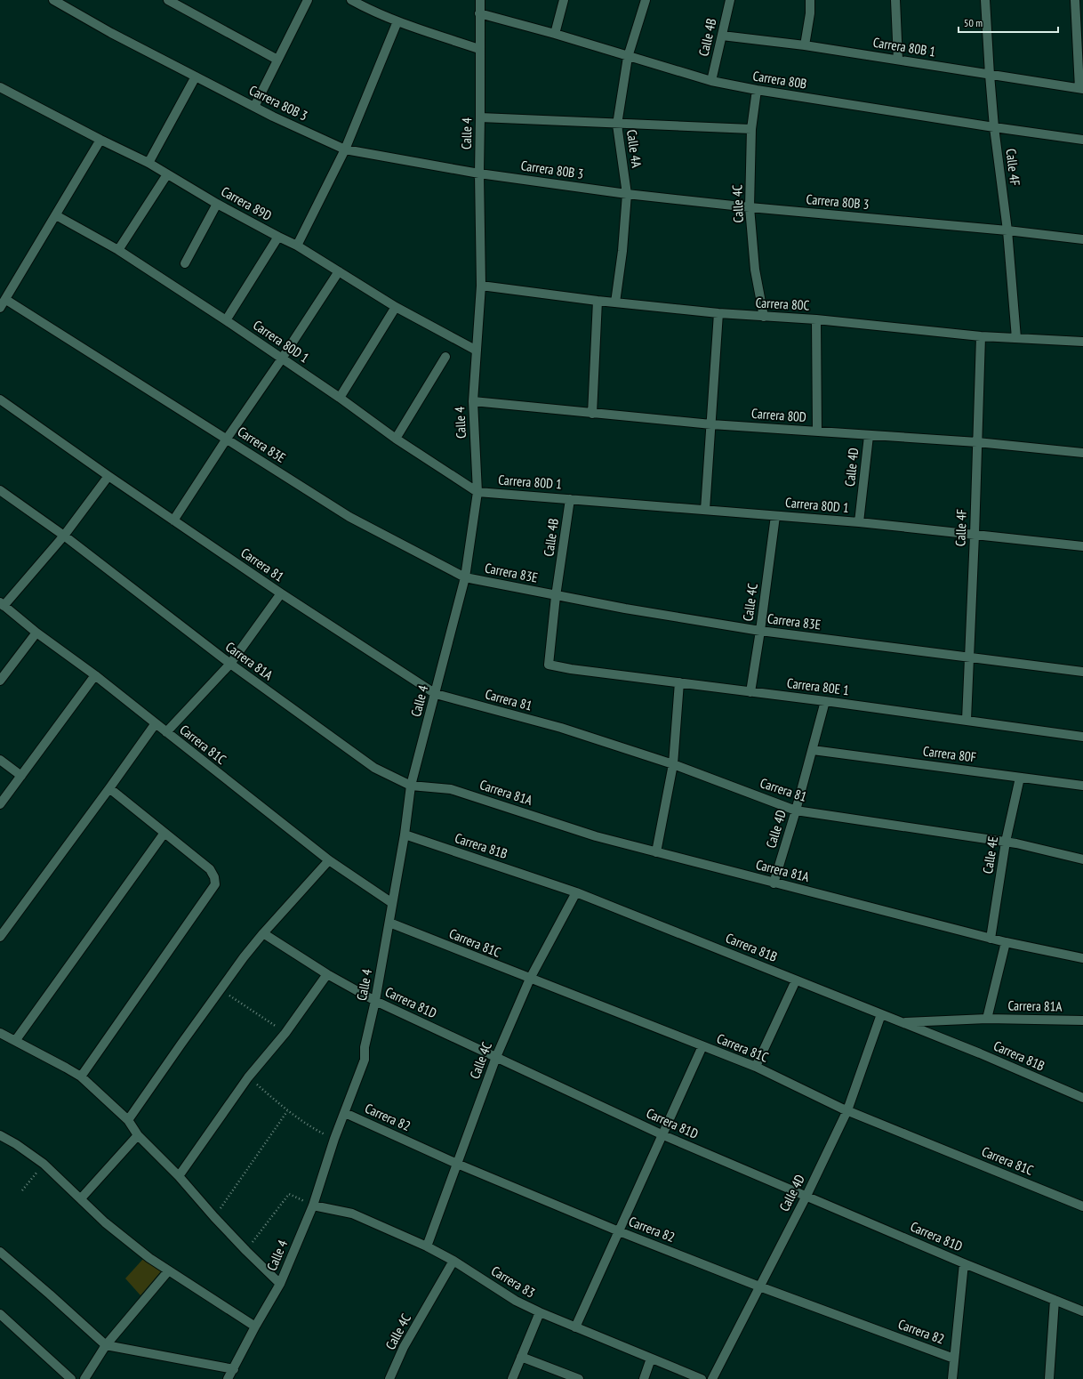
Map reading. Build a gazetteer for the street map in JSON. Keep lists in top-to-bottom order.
{
  "streets": {
    "street": [
      "Calle 4B",
      "Carrera 80B 1",
      "Carrera 80B",
      "Carrera 80B 3",
      "Calle 4",
      "Calle 4A",
      "Calle 4F",
      "Carrera 89D",
      "Calle 4C",
      "Carrera 80C",
      "Carrera 80D 1",
      "Carrera 80D",
      "Carrera 83E",
      "Calle 4D",
      "Carrera 81",
      "Carrera 81A",
      "Carrera 80E 1",
      "Carrera 81C",
      "Carrera 80F",
      "Carrera 81B",
      "Calle 4E",
      "Carrera 81D",
      "Carrera 82",
      "Carrera 83"
    ]
  },
  "crossings": [
    ["Calle 4B", "Carrera 80B 1"],
    ["Calle 4B", "Carrera 80B"],
    ["Calle 4B", "Carrera 80D 1"],
    ["Calle 4B", "Carrera 83E"],
    ["Calle 4B", "Carrera 80E 1"],
    ["Carrera 80B 1", "Calle 4F"],
    ["Carrera 80B", "Calle 4"],
    ["Carrera 80B", "Calle 4A"],
    ["Carrera 80B", "Calle 4F"],
    ["Carrera 80B", "Calle 4C"],
    ["Carrera 80B 3", "Calle 4"],
    ["Carrera 80B 3", "Calle 4A"],
    ["Carrera 80B 3", "Calle 4F"],
    ["Carrera 80B 3", "Calle 4C"],
    ["Calle 4", "Carrera 89D"],
    ["Calle 4", "Carrera 80C"],
    ["Calle 4", "Carrera 80D 1"],
    ["Calle 4", "Carrera 80D"],
    ["Calle 4", "Carrera 83E"],
    ["Calle 4", "Carrera 81"],
    ["Calle 4", "Carrera 81A"],
    ["Calle 4", "Carrera 81C"],
    ["Calle 4", "Carrera 81B"],
    ["Calle 4", "Carrera 81D"],
    ["Calle 4", "Carrera 82"],
    ["Calle 4", "Carrera 83"],
    ["Calle 4A", "Carrera 80C"],
    ["Calle 4F", "Carrera 80C"],
    ["Calle 4F", "Carrera 80D 1"],
    ["Calle 4F", "Carrera 80D"],
    ["Calle 4F", "Carrera 83E"],
    ["Calle 4F", "Carrera 80E 1"],
    ["Calle 4C", "Carrera 80C"],
    ["Calle 4C", "Carrera 80D 1"],
    ["Calle 4C", "Carrera 83E"],
    ["Calle 4C", "Carrera 80E 1"],
    ["Calle 4C", "Carrera 81C"],
    ["Calle 4C", "Carrera 81B"],
    ["Calle 4C", "Carrera 81D"],
    ["Calle 4C", "Carrera 82"],
    ["Calle 4C", "Carrera 83"],
    ["Carrera 80D 1", "Calle 4D"],
    ["Carrera 80D", "Calle 4D"],
    ["Calle 4D", "Carrera 81"],
    ["Calle 4D", "Carrera 81A"],
    ["Calle 4D", "Carrera 80E 1"],
    ["Calle 4D", "Carrera 81C"],
    ["Calle 4D", "Carrera 80F"],
    ["Calle 4D", "Carrera 81B"],
    ["Calle 4D", "Carrera 81D"],
    ["Calle 4D", "Carrera 82"],
    ["Carrera 81", "Calle 4E"],
    ["Carrera 81A", "Carrera 81B"],
    ["Carrera 81A", "Calle 4E"],
    ["Carrera 80F", "Calle 4E"]
  ],
  "scale_bar": "50 m"
}
